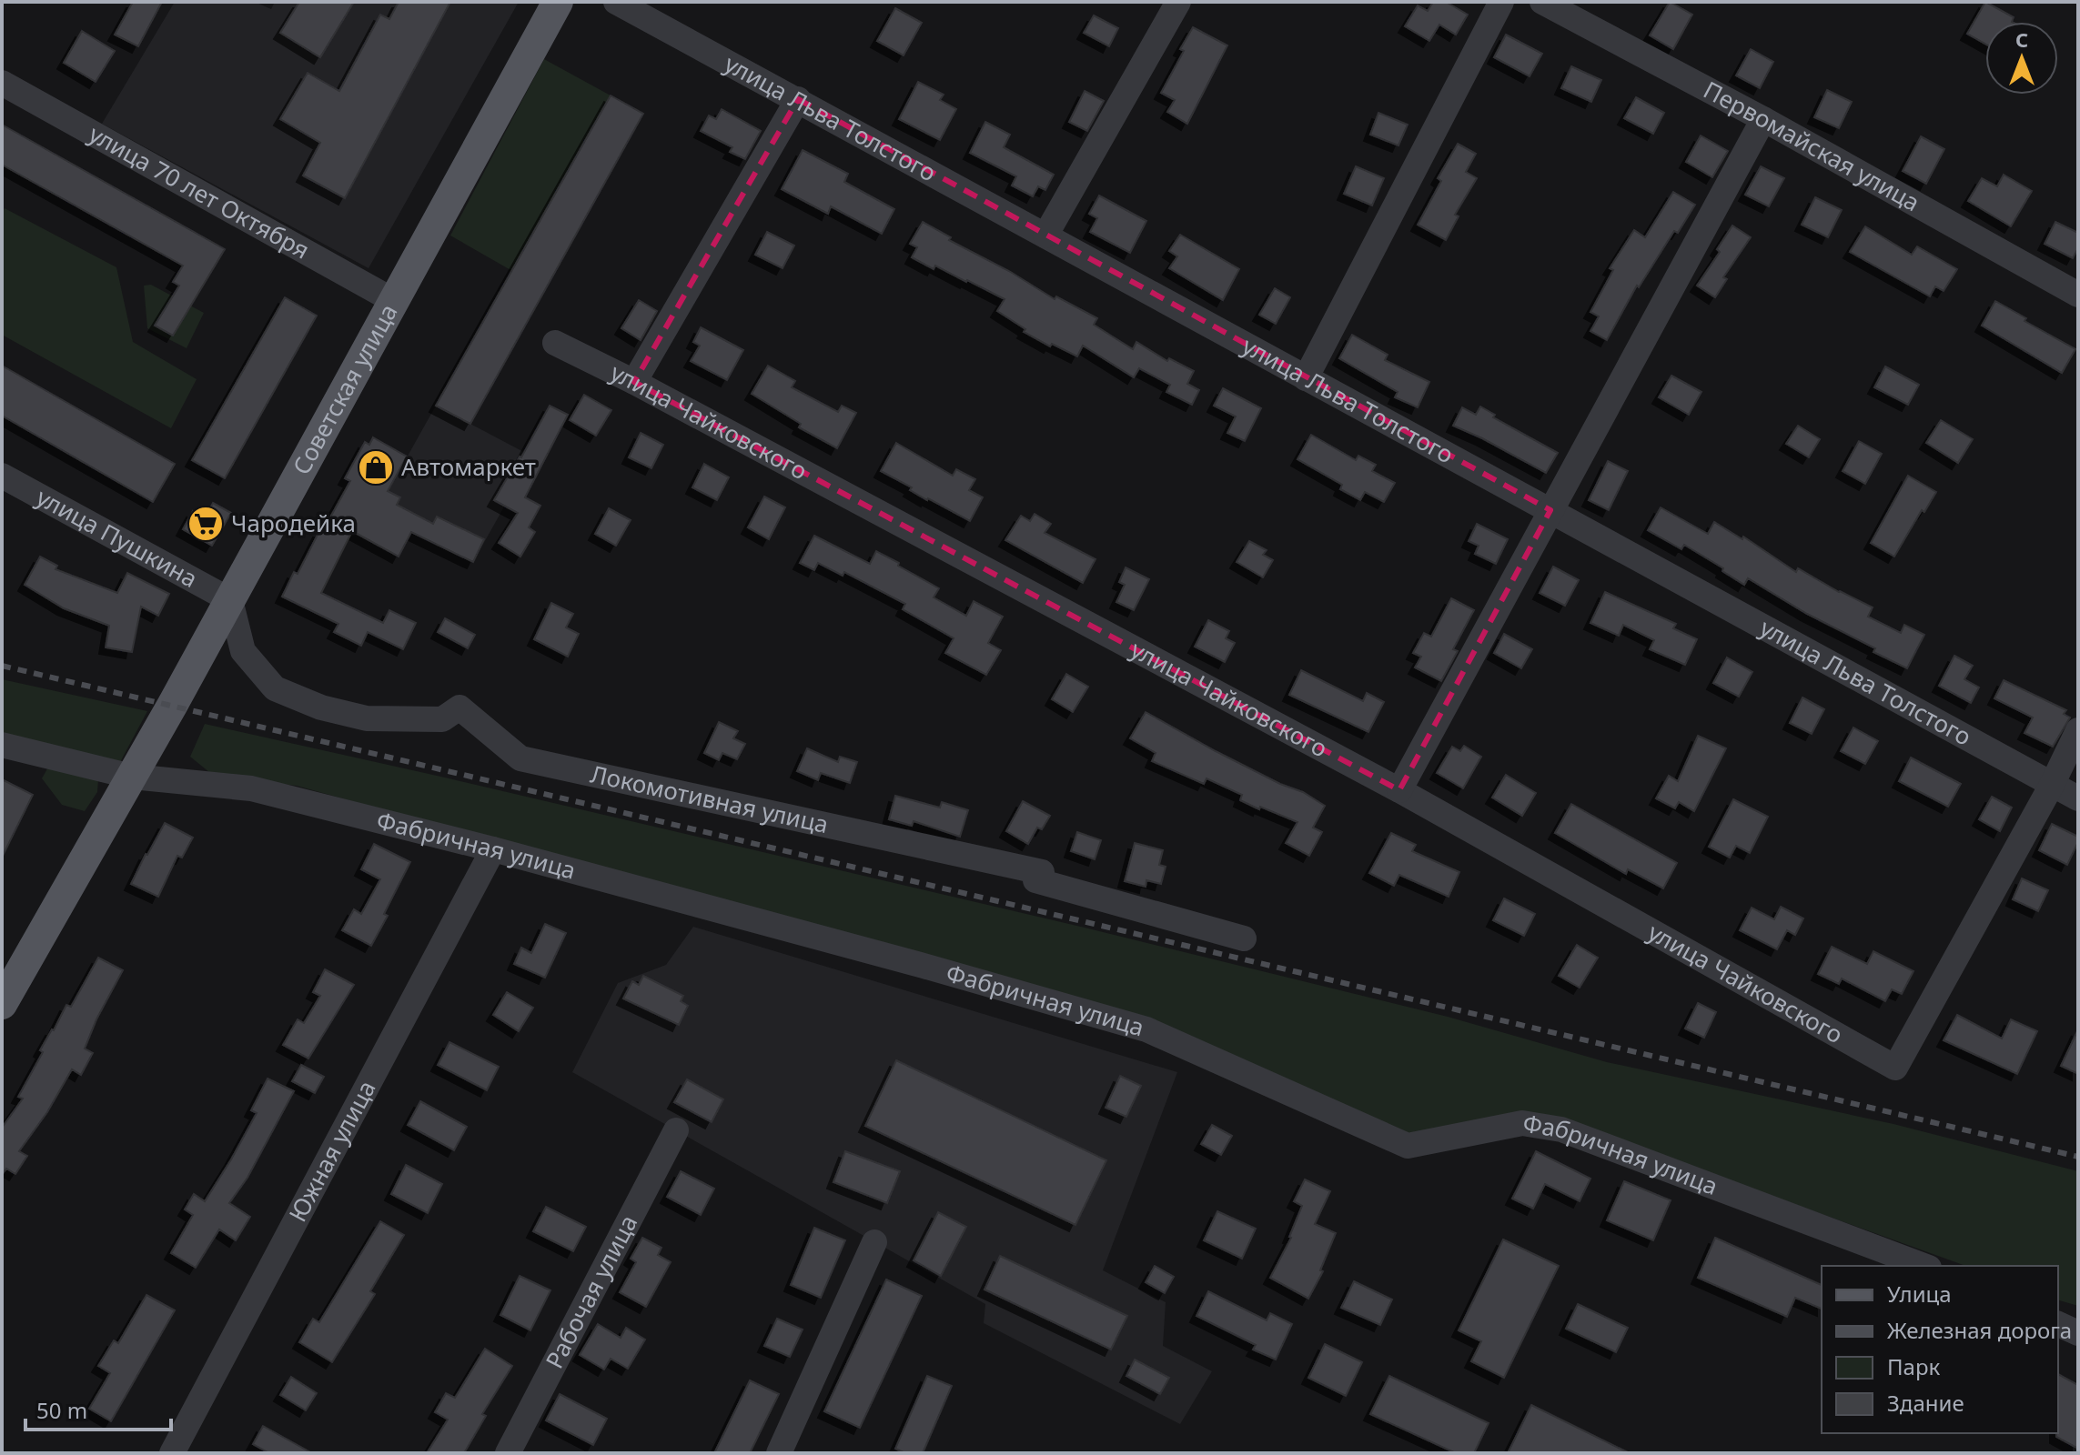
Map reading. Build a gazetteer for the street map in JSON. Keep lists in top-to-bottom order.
{
  "streets": {
    "main road": ["Советская улица"],
    "street": [
      "улица Льва Толстого",
      "Первомайская улица",
      "улица 70 лет Октября",
      "улица Чайковского",
      "улица Пушкина",
      "Локомотивная улица",
      "Фабричная улица",
      "Южная улица",
      "Рабочая улица"
    ]
  },
  "crossings": [
    ["улица Льва Толстого", "улица Чайковского"],
    ["улица 70 лет Октября", "Советская улица"],
    ["Советская улица", "улица Пушкина"],
    ["Советская улица", "Локомотивная улица"],
    ["Советская улица", "Фабричная улица"],
    ["улица Пушкина", "Локомотивная улица"],
    ["Фабричная улица", "Южная улица"]
  ],
  "places": {
    "shop": ["Автомаркет"],
    "supermarket": ["Чародейка"]
  },
  "legend": [
    "Улица",
    "Железная дорога",
    "Парк",
    "Здание"
  ],
  "scale_bar": "50 m",
  "north": "top"
}
